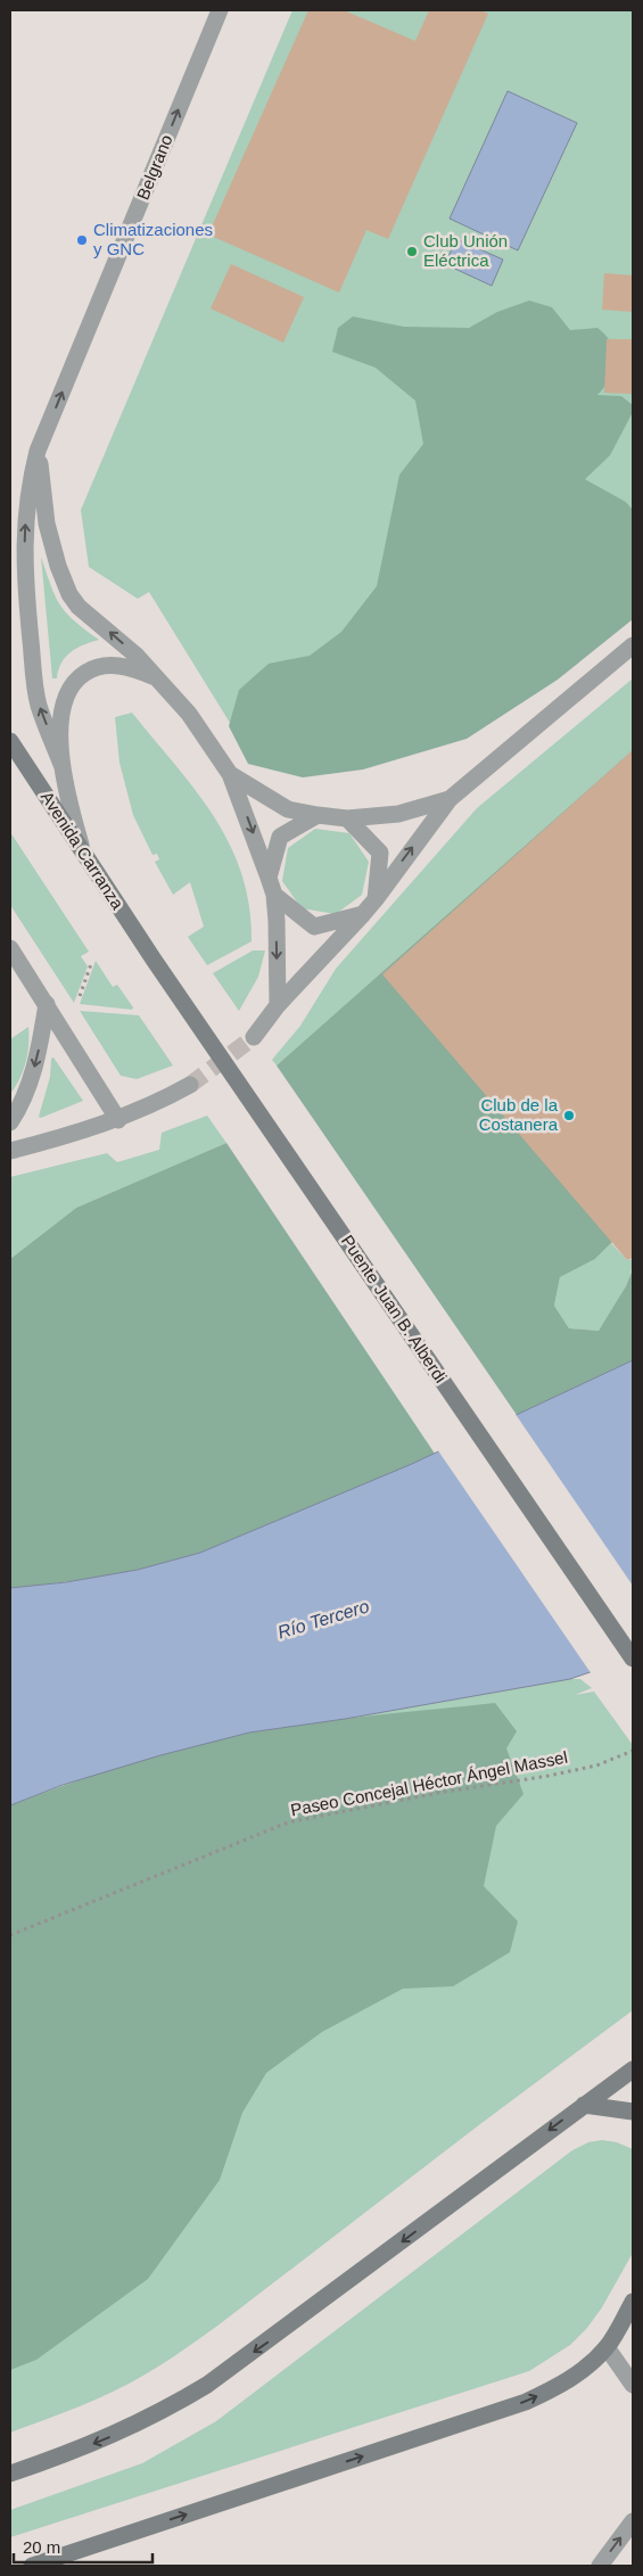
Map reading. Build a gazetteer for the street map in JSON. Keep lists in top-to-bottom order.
{
  "streets": {
    "main road": ["Avenida Carranza", "Puente Juan B. Alberdi"],
    "street": ["Belgrano"],
    "path": ["Paseo Concejal Héctor Ángel Massel"]
  },
  "crossings": [
    ["Avenida Carranza", "Puente Juan B. Alberdi"]
  ],
  "one_way": ["Belgrano"],
  "water": ["Río Tercero"],
  "places": ["Climatizaciones y GNC", "Club Unión Eléctrica", "Club de la Costanera"],
  "scale_bar": "20 m"
}
